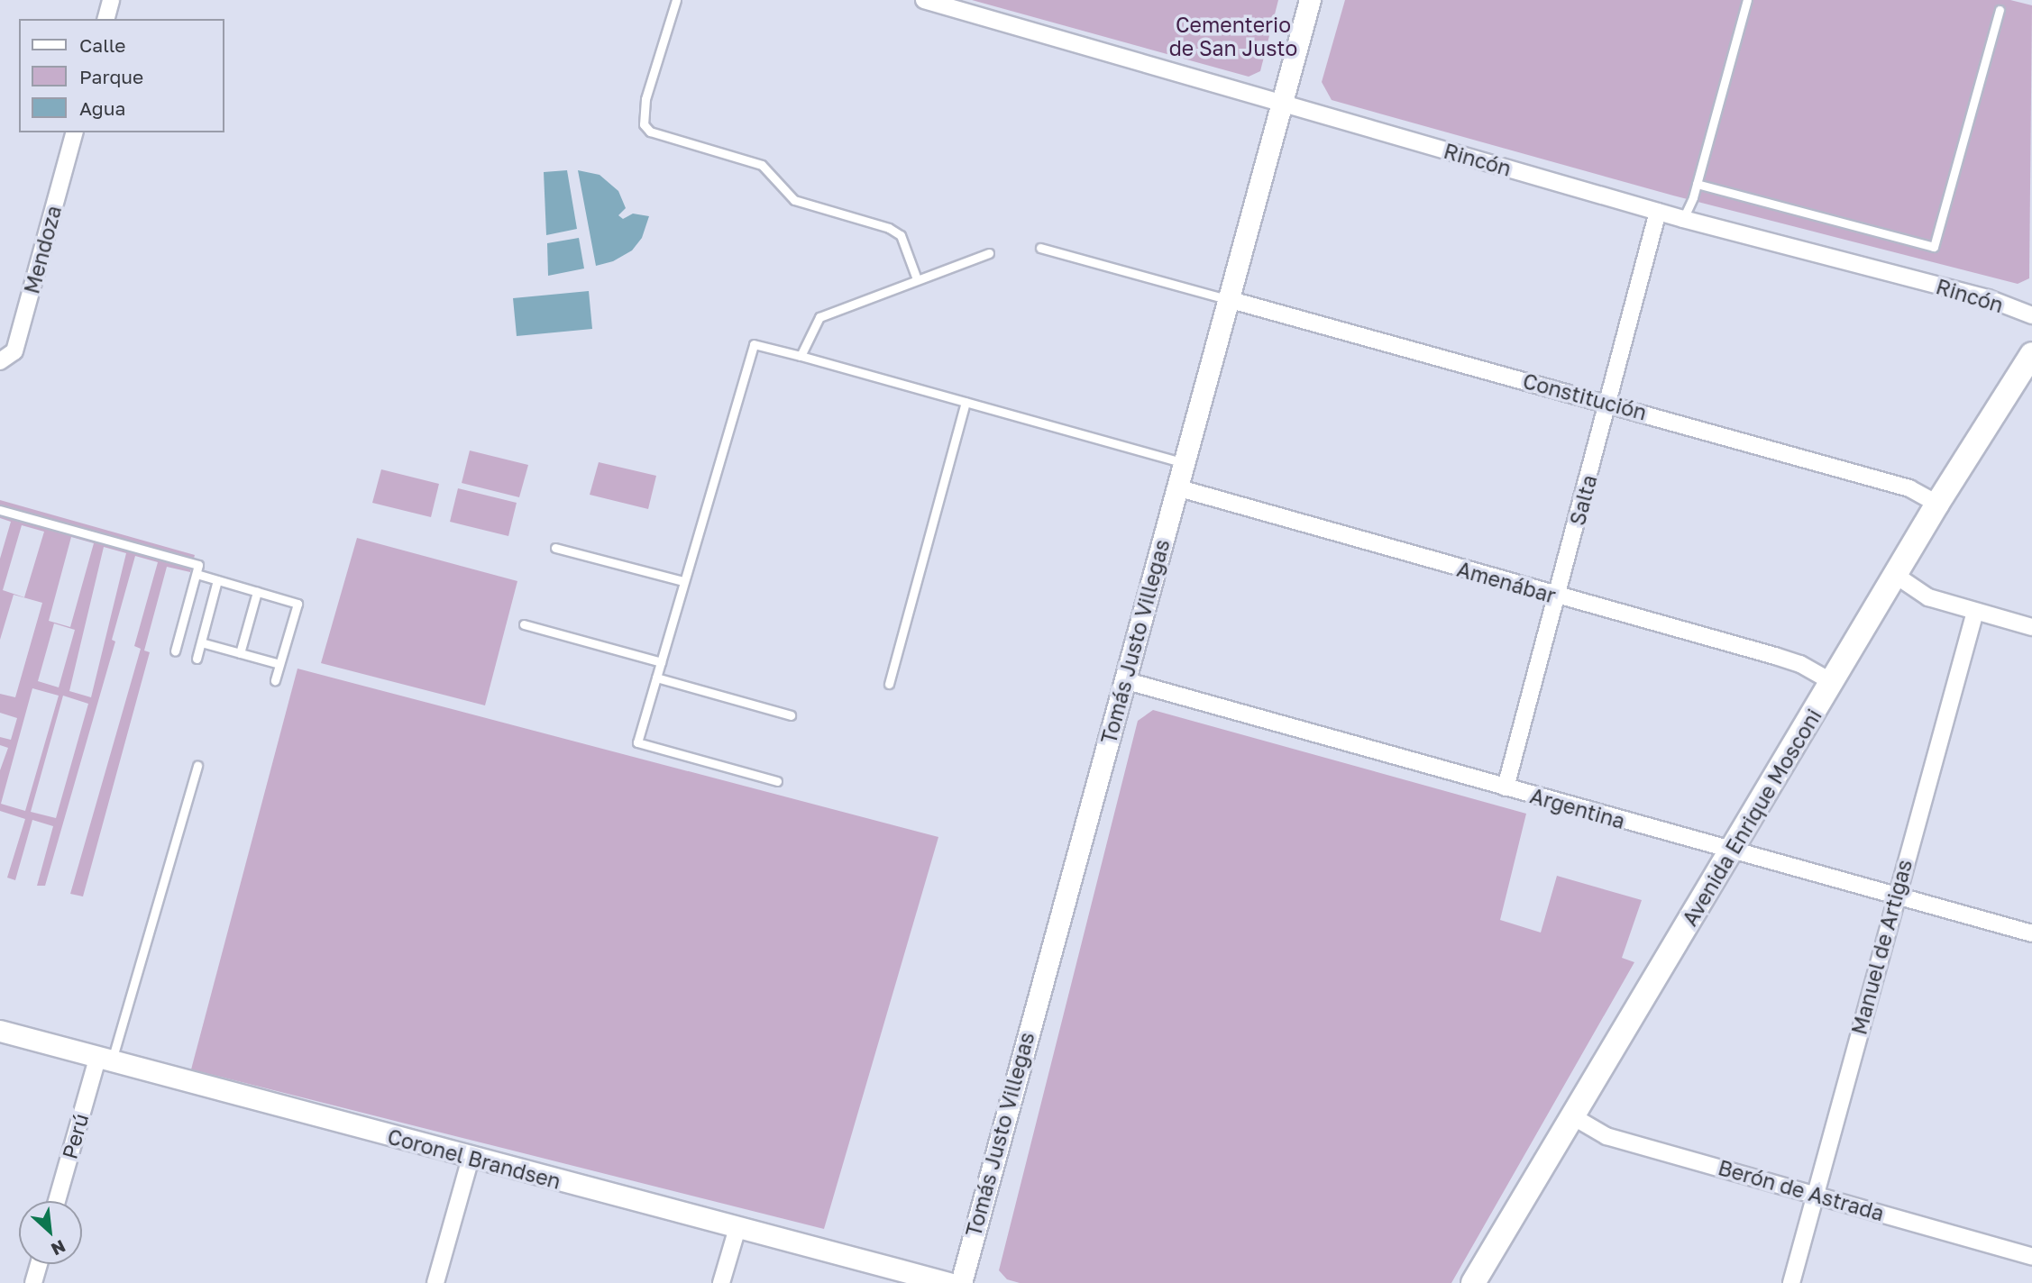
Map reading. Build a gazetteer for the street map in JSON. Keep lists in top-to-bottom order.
{
  "streets": {
    "main road": ["Avenida Enrique Mosconi"],
    "street": [
      "Rincón",
      "Mendoza",
      "Constitución",
      "Salta",
      "Amenábar",
      "Tomás Justo Villegas",
      "Argentina",
      "Manuel de Artigas",
      "Perú",
      "Coronel Brandsen",
      "Berón de Astrada"
    ]
  },
  "crossings": [
    ["Rincón", "Salta"],
    ["Rincón", "Tomás Justo Villegas"],
    ["Constitución", "Salta"],
    ["Constitución", "Tomás Justo Villegas"],
    ["Constitución", "Avenida Enrique Mosconi"],
    ["Salta", "Amenábar"],
    ["Salta", "Argentina"],
    ["Amenábar", "Tomás Justo Villegas"],
    ["Amenábar", "Avenida Enrique Mosconi"],
    ["Tomás Justo Villegas", "Argentina"],
    ["Argentina", "Avenida Enrique Mosconi"],
    ["Argentina", "Manuel de Artigas"],
    ["Avenida Enrique Mosconi", "Berón de Astrada"],
    ["Manuel de Artigas", "Berón de Astrada"],
    ["Perú", "Coronel Brandsen"]
  ],
  "parks": ["Cementerio de San Justo"],
  "legend": ["Calle", "Parque", "Agua"],
  "north": "bottom right"
}
